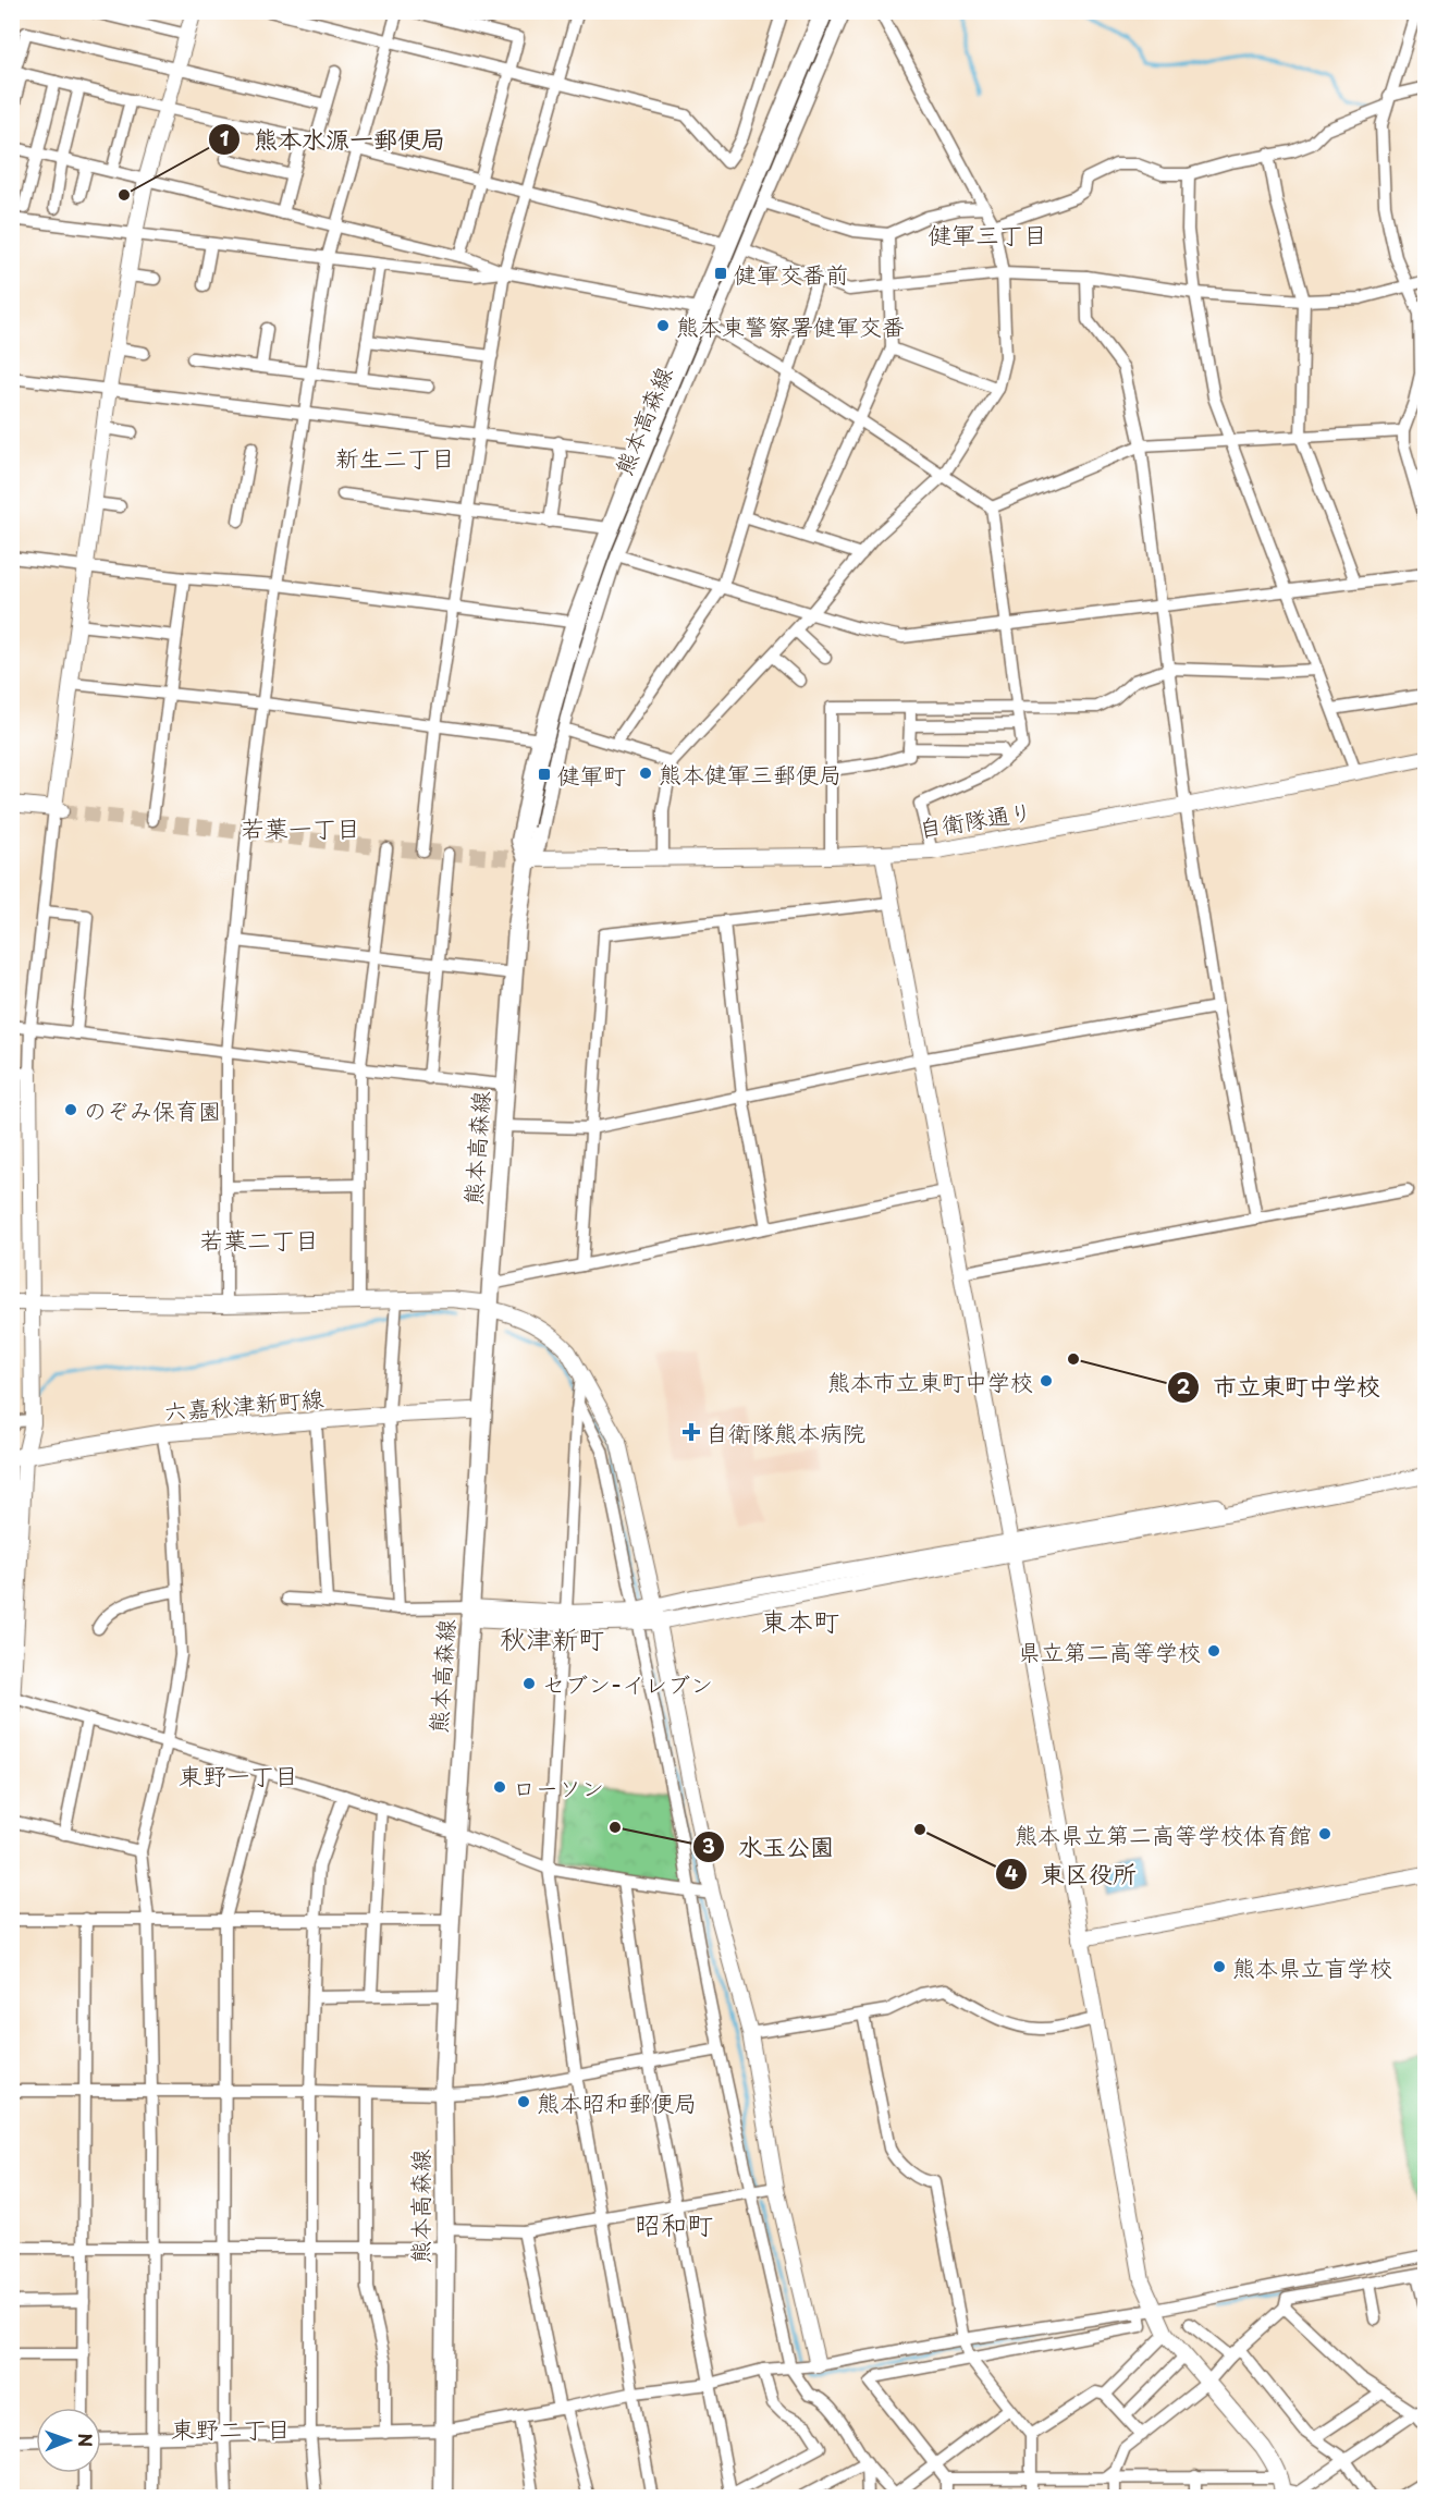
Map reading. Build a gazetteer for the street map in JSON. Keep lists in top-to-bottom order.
{
  "streets": {
    "main road": ["熊本高森線", "六嘉秋津新町線"],
    "street": ["自衛隊通り"]
  },
  "crossings": [
    ["熊本高森線", "自衛隊通り"],
    ["熊本高森線", "六嘉秋津新町線"]
  ],
  "districts": [
    "健軍三丁目",
    "新生二丁目",
    "若葉一丁目",
    "若葉二丁目",
    "東本町",
    "秋津新町",
    "東野一丁目",
    "昭和町",
    "東野二丁目"
  ],
  "places": {
    "other": [
      "熊本水源一郵便局",
      "熊本東警察署健軍交番",
      "熊本健軍三郵便局",
      "のぞみ保育園",
      "市立東町中学校",
      "熊本市立東町中学校",
      "県立第二高等学校",
      "セブン-イレブン",
      "ローソン",
      "水玉公園",
      "東区役所",
      "熊本県立第二高等学校体育館",
      "熊本県立盲学校",
      "熊本昭和郵便局"
    ],
    "transit": ["健軍交番前", "健軍町"],
    "health": ["自衛隊熊本病院"]
  },
  "north": "right"
}
